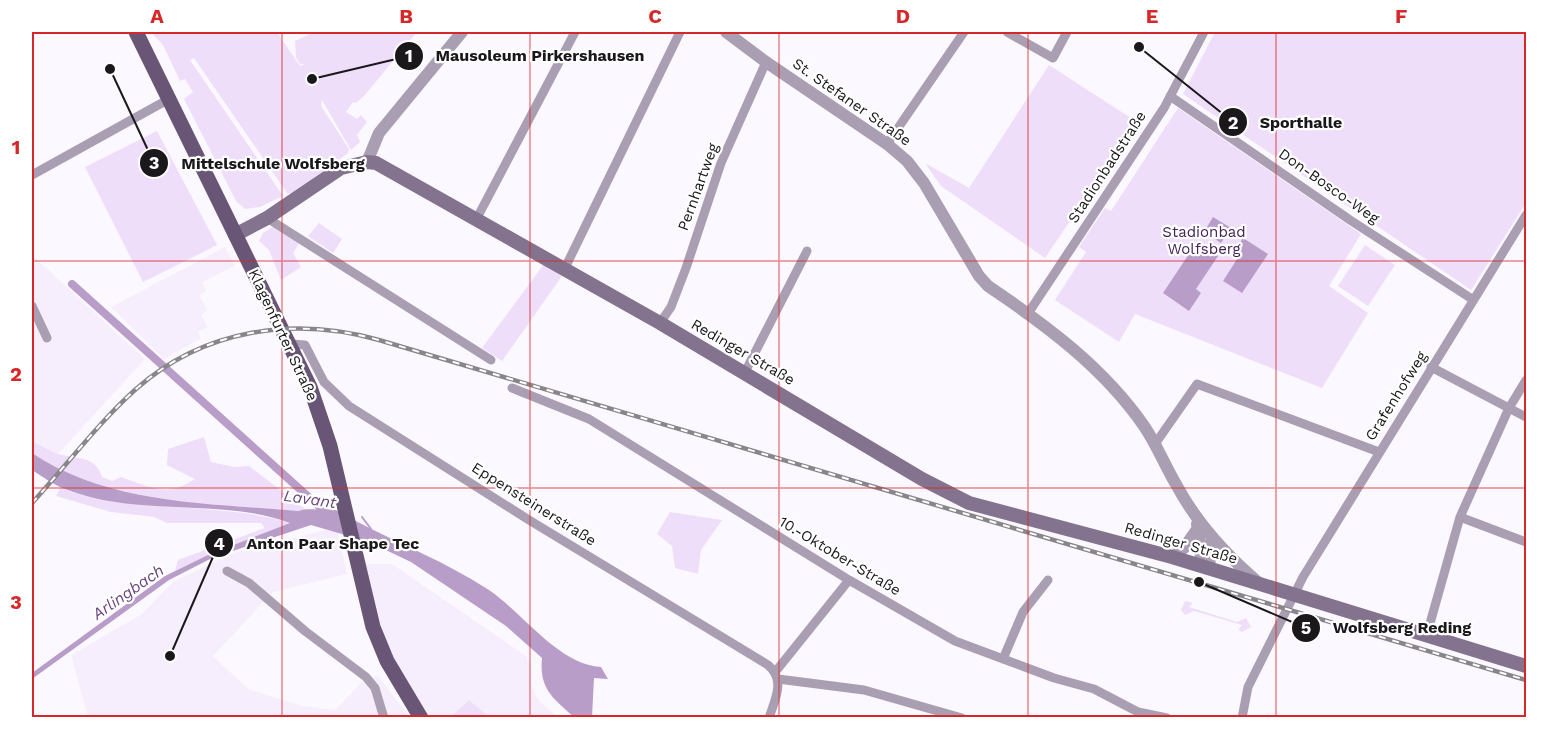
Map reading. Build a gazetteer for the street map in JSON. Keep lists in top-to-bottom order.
{
  "streets": {
    "main road": ["St. Stefaner Straße", "Klagenfurter Straße", "Redinger Straße"],
    "street": [
      "Stadionbadstraße",
      "Don-Bosco-Weg",
      "Pernhartweg",
      "Grafenhofweg",
      "Eppensteinerstraße",
      "10.-Oktober-Straße"
    ]
  },
  "crossings": [
    ["St. Stefaner Straße", "Stadionbadstraße"],
    ["St. Stefaner Straße", "Pernhartweg"],
    ["St. Stefaner Straße", "Redinger Straße"],
    ["St. Stefaner Straße", "Grafenhofweg"],
    ["Stadionbadstraße", "Don-Bosco-Weg"],
    ["Don-Bosco-Weg", "Grafenhofweg"],
    ["Pernhartweg", "Redinger Straße"],
    ["Klagenfurter Straße", "Eppensteinerstraße"]
  ],
  "water": ["Lavant", "Arlingbach"],
  "parks": ["Stadionbad Wolfsberg"],
  "places": [
    "Sporthalle",
    "Mittelschule Wolfsberg",
    "Mausoleum Pirkershausen",
    "Wolfsberg Reding",
    "Anton Paar Shape Tec"
  ],
  "grid": {
    "columns": [
      "A",
      "B",
      "C",
      "D",
      "E",
      "F"
    ],
    "rows": ["1", "2", "3"]
  }
}
